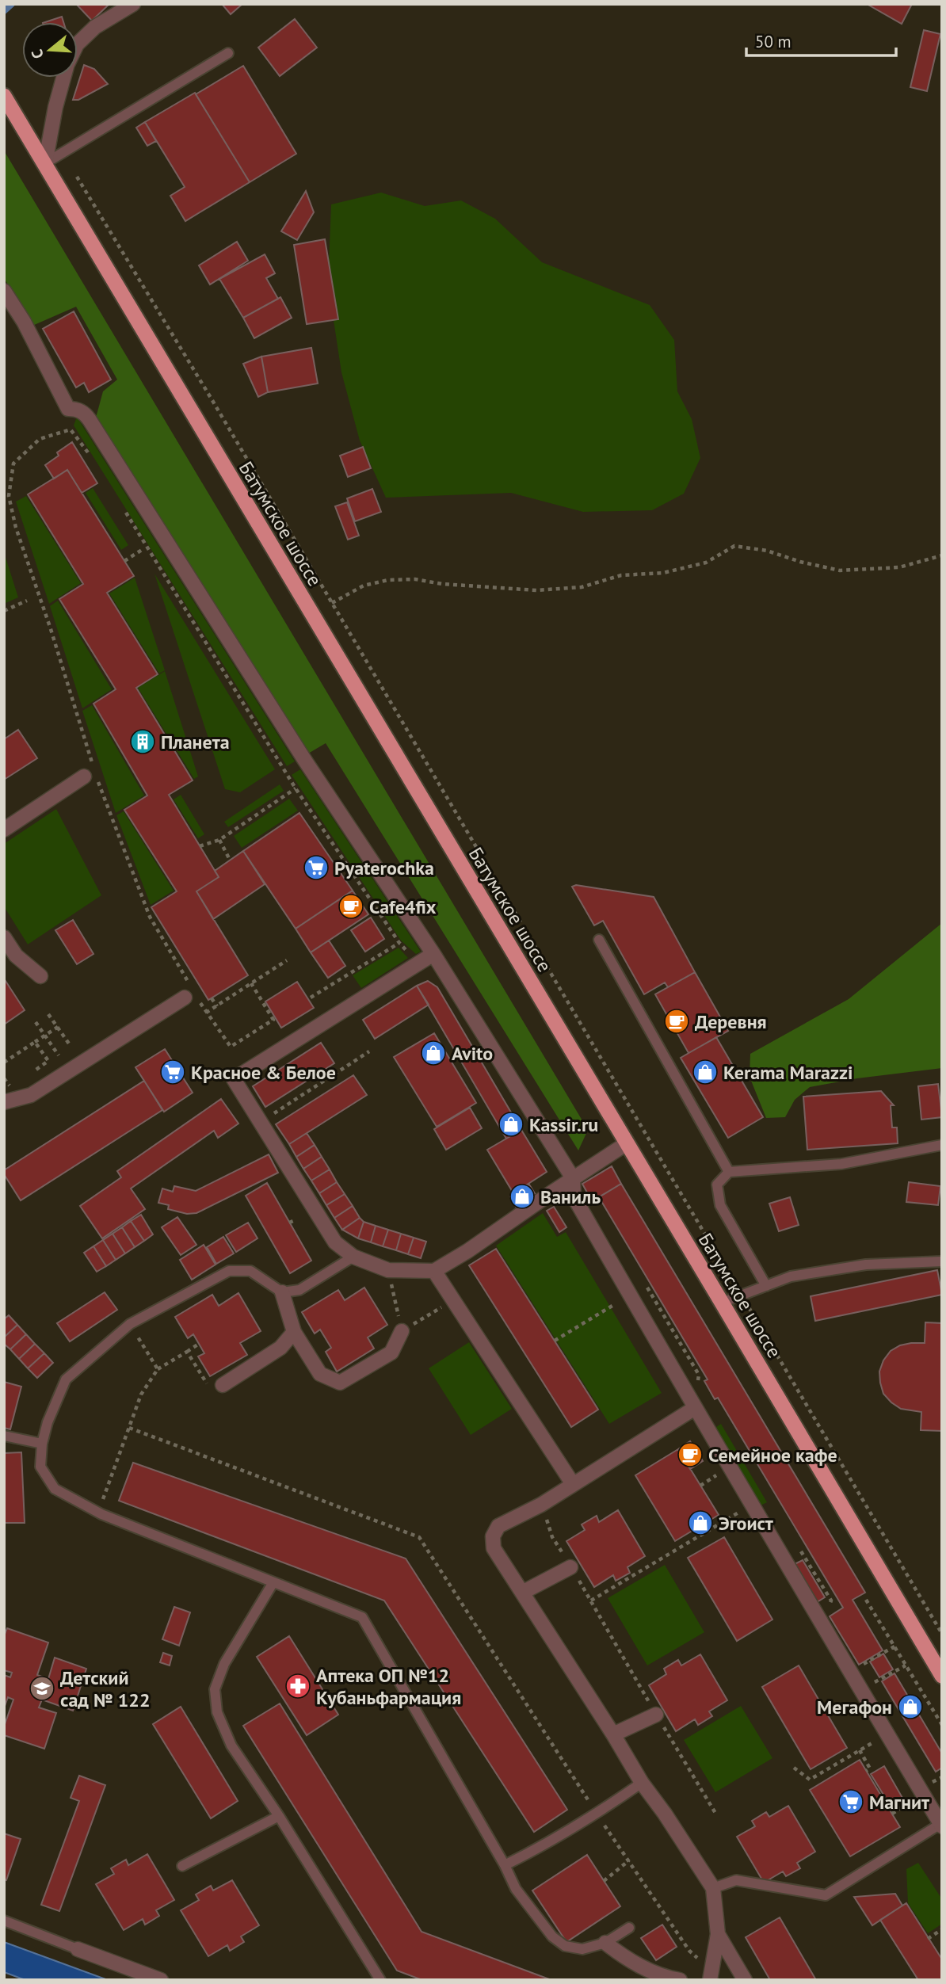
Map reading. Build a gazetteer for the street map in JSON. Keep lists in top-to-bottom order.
{
  "streets": {
    "highway": ["Батумское шоссе"]
  },
  "places": {
    "building": ["Планета"],
    "supermarket": ["Pyaterochka", "Красное & Белое", "Магнит"],
    "cafe": ["Cafe4fix", "Деревня", "Семейное кафе"],
    "shop": [
      "Avito",
      "Kerama Marazzi",
      "Kassir.ru",
      "Ваниль",
      "Эгоист",
      "Мегафон"
    ],
    "pharmacy": ["Аптека ОП №12 Кубаньфармация"],
    "school or university": ["Детский сад № 122"]
  },
  "scale_bar": "50 m",
  "north": "left"
}
